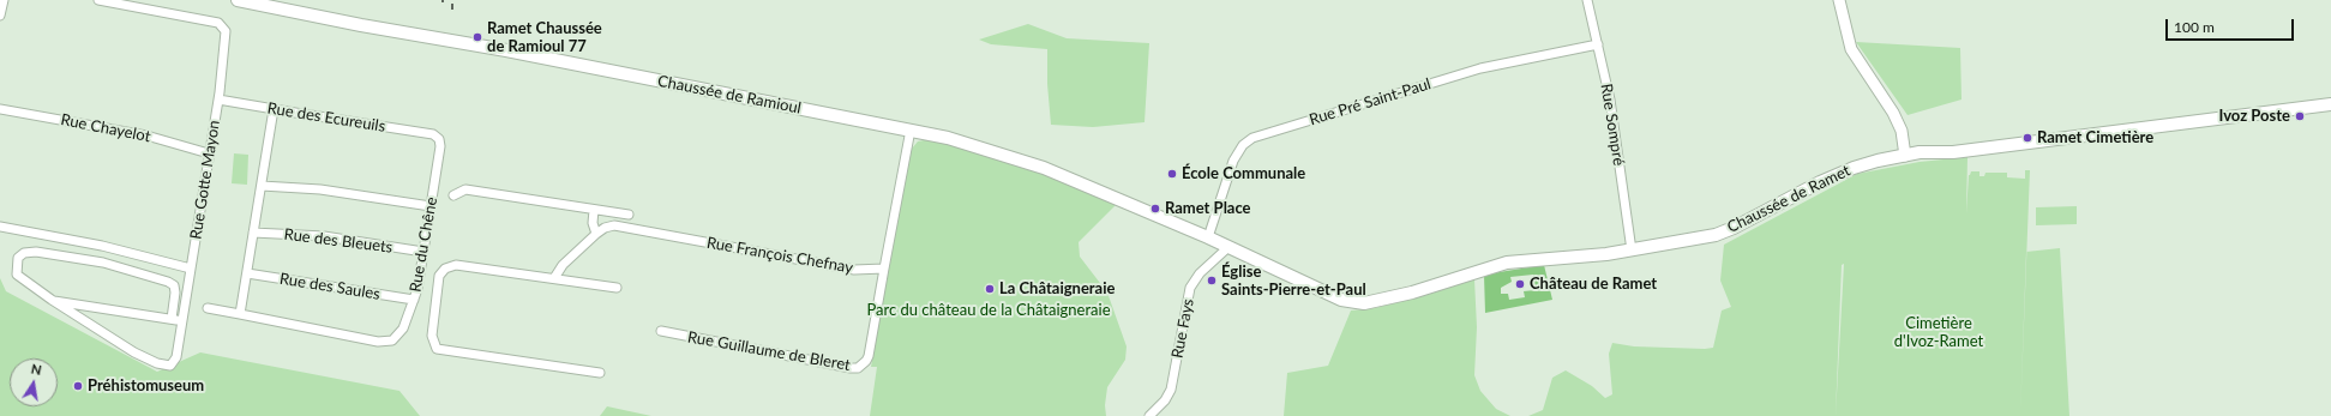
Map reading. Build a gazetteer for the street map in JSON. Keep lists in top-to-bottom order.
{
  "streets": {
    "main road": ["Chaussée de Ramioul", "Chaussée de Ramet"],
    "street": [
      "Rue Pré Saint-Paul",
      "Rue des Ecureuils",
      "Rue Sompré",
      "Rue Chayelot",
      "Rue Gotte Mayon",
      "Rue des Bleuets",
      "Rue du Chêne",
      "Rue François Chefnay",
      "Rue des Saules",
      "Rue Fays",
      "Rue Guillaume de Bleret"
    ]
  },
  "crossings": [
    ["Chaussée de Ramioul", "Rue Pré Saint-Paul"],
    ["Rue Pré Saint-Paul", "Rue Sompré"],
    ["Rue des Ecureuils", "Rue Gotte Mayon"],
    ["Rue des Ecureuils", "Rue du Chêne"],
    ["Rue Sompré", "Chaussée de Ramet"],
    ["Rue Chayelot", "Rue Gotte Mayon"],
    ["Chaussée de Ramet", "Rue Fays"],
    ["Rue des Bleuets", "Rue du Chêne"],
    ["Rue du Chêne", "Rue des Saules"],
    ["Rue François Chefnay", "Rue Guillaume de Bleret"]
  ],
  "parks": ["Parc du château de la Châtaigneraie", "Cimetière d'Ivoz-Ramet"],
  "places": [
    "Ramet Chaussée de Ramioul 77",
    "Ivoz Poste",
    "Ramet Cimetière",
    "École Communale",
    "Ramet Place",
    "Église Saints-Pierre-et-Paul",
    "Château de Ramet",
    "La Châtaigneraie",
    "Préhistomuseum"
  ],
  "scale_bar": "100 m",
  "north": "top"
}
